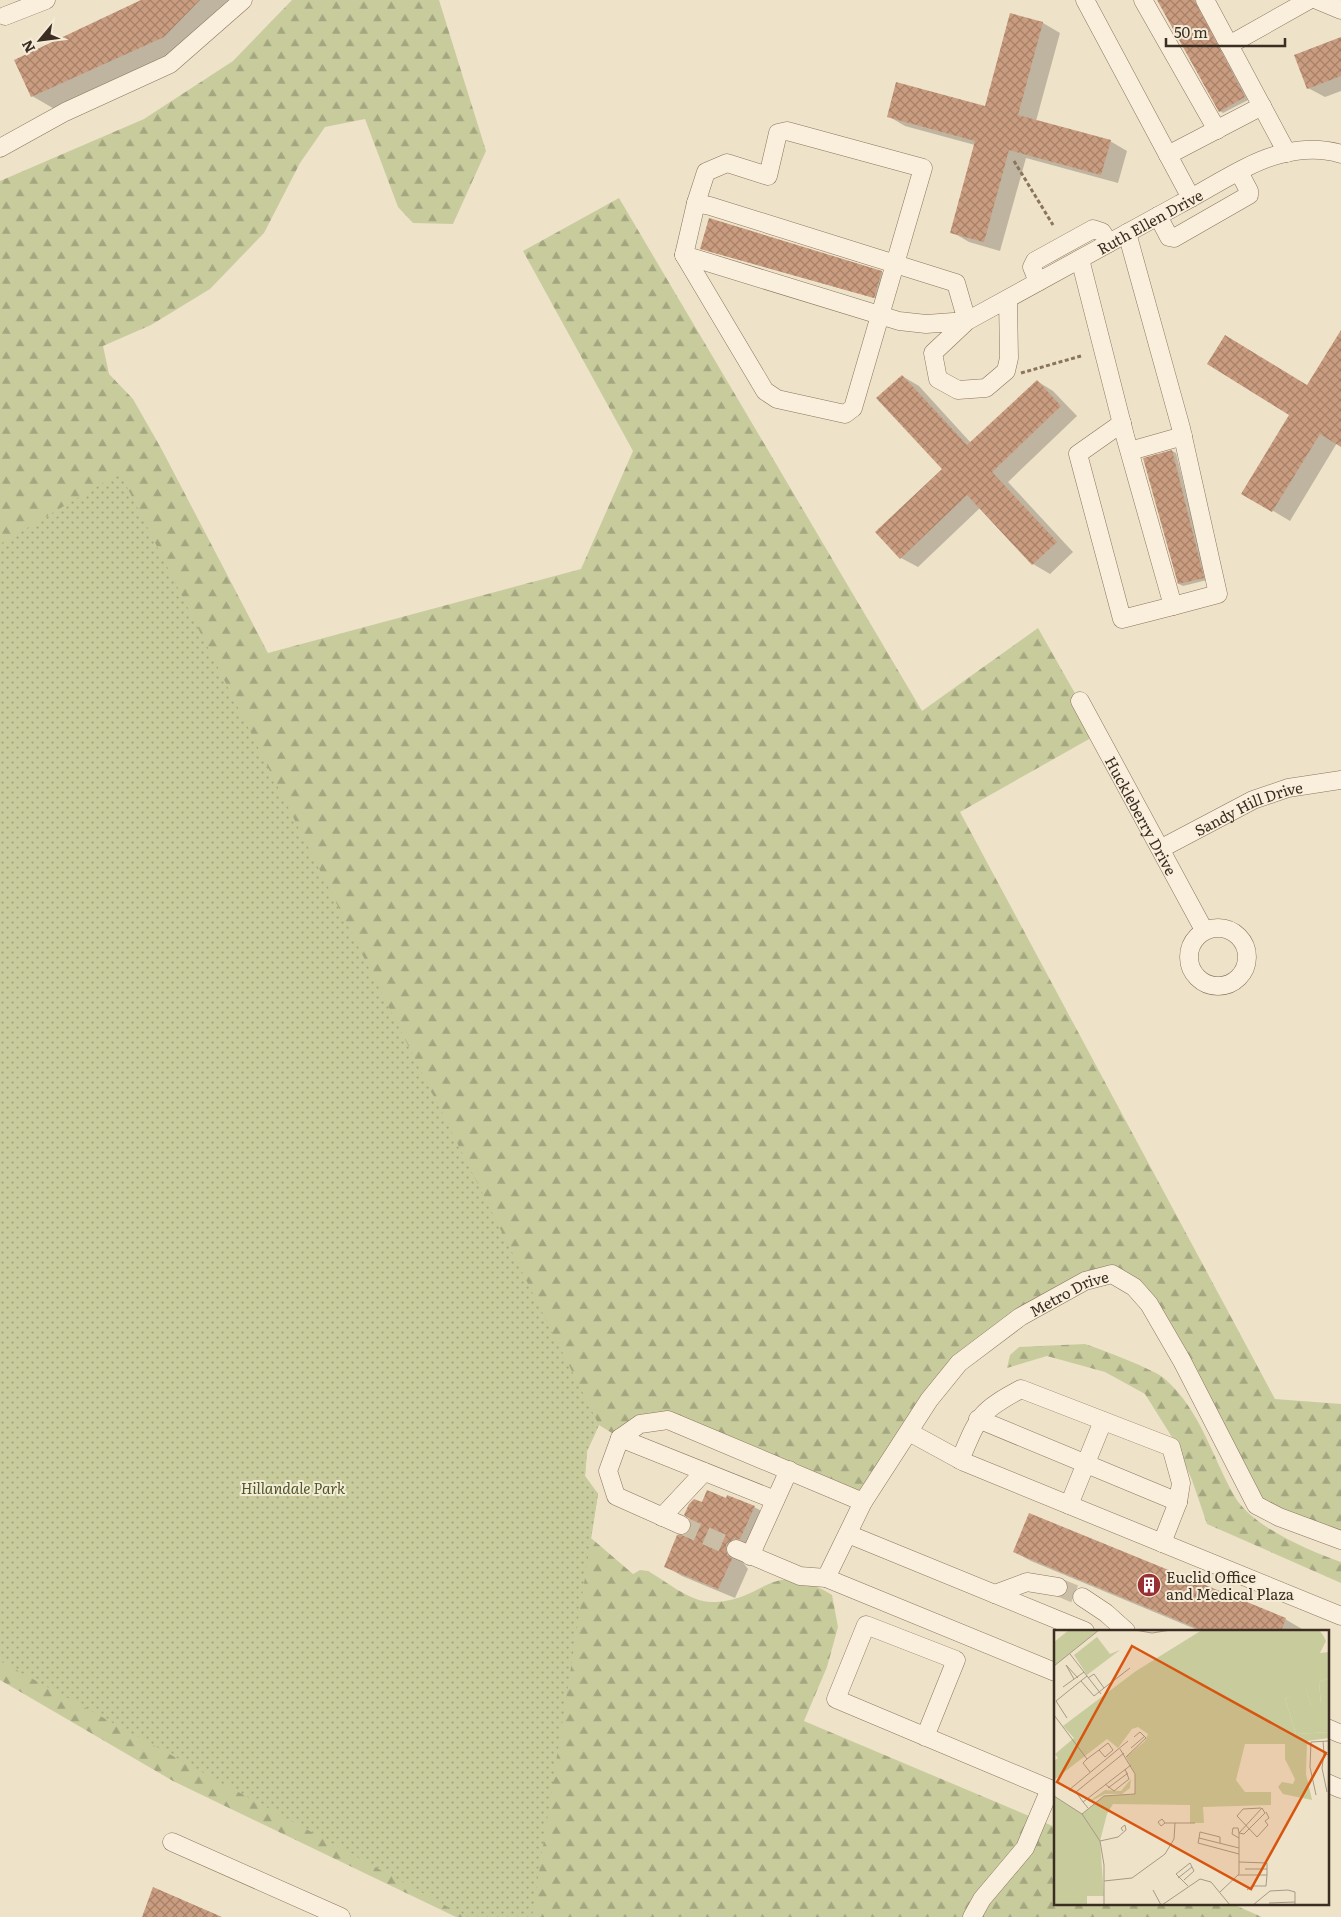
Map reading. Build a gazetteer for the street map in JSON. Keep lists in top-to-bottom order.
{
  "streets": {
    "street": [
      "Ruth Ellen Drive",
      "Sandy Hill Drive",
      "Huckleberry Drive",
      "Metro Drive"
    ]
  },
  "crossings": [
    ["Sandy Hill Drive", "Huckleberry Drive"]
  ],
  "parks": ["Hillandale Park"],
  "places": {
    "building": ["Euclid Office and Medical Plaza"]
  },
  "scale_bar": "50 m",
  "north": "bottom left"
}
